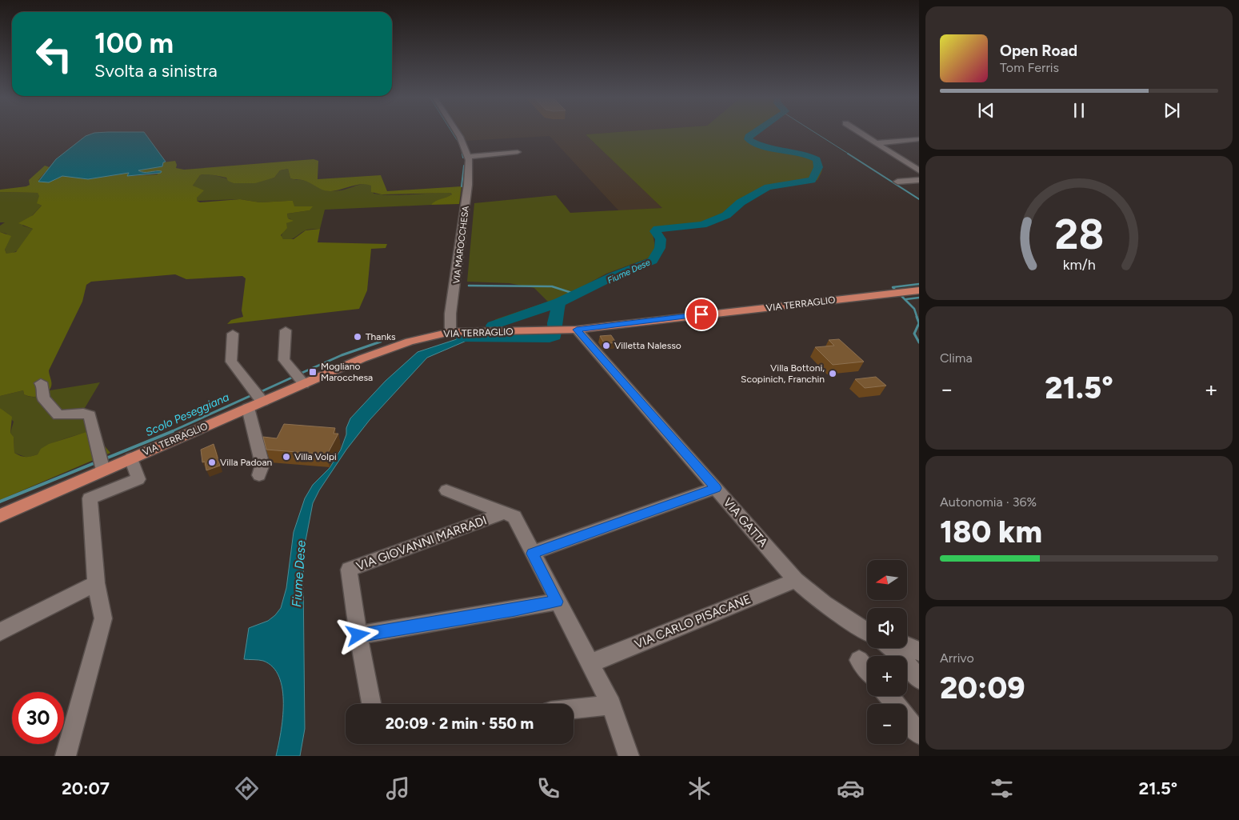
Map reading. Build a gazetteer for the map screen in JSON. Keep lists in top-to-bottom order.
{
  "streets": {
    "main road": ["VIA TERRAGLIO"],
    "street": [
      "VIA MAROCCHESA",
      "VIA GATTA",
      "VIA GIOVANNI MARRADI",
      "VIA CARLO PISACANE"
    ]
  },
  "crossings": [
    ["VIA MAROCCHESA", "VIA TERRAGLIO"],
    ["VIA TERRAGLIO", "VIA GATTA"],
    ["VIA GATTA", "VIA CARLO PISACANE"]
  ],
  "water": ["Fiume Dese", "Scolo Peseggiana"],
  "places": {
    "other": [
      "Thanks",
      "Villetta Nalesso",
      "Villa Bottoni, Scopinich, Franchin",
      "Villa Volpi",
      "Villa Padoan"
    ],
    "transit": ["Mogliano Marocchesa"]
  },
  "north": "left",
  "page": {
    "turn": ["100 m", "Svolta a sinistra"],
    "song": ["Open Road", "Tom Ferris"],
    "tile": [
      "Clima",
      ["Autonomia · 36%", "180 km"],
      ["Arrivo", "20:09"]
    ],
    "heat": ["−", "21.5°", "+"],
    "map_buttons": ["+", "−"],
    "limit": "30",
    "trip": "20:09 · 2 min · 550 m",
    "tabs": ["20:07", "21.5°"],
    "gauge": ["28", "km/h"]
  }
}
